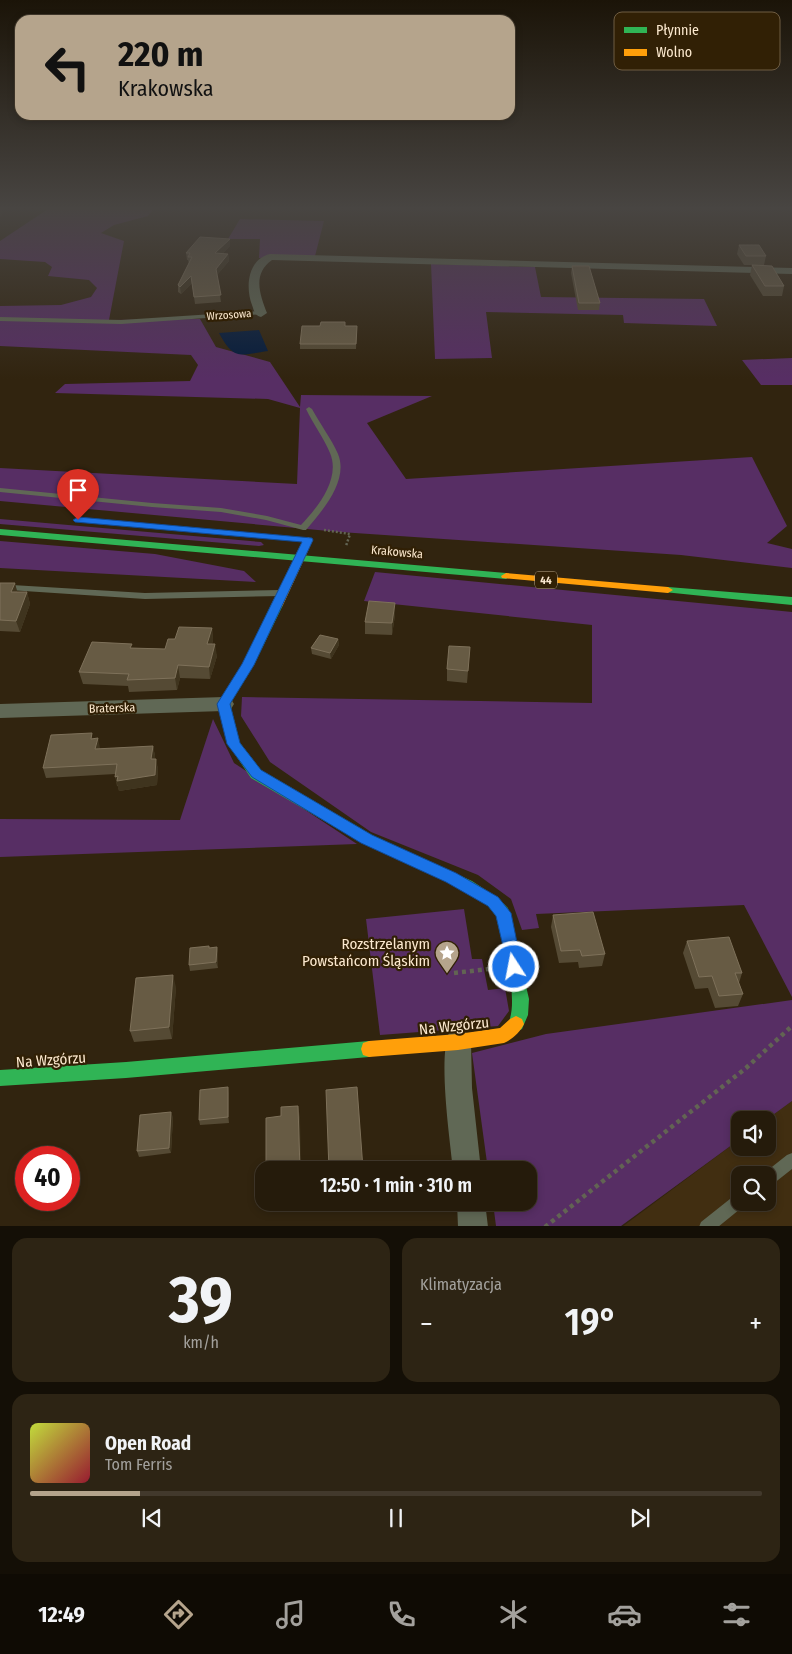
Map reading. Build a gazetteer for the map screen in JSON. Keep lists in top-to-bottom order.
{
  "streets": {
    "street": [
      "Wrzosowa",
      "Krakowska",
      "44",
      "Braterska",
      "Na Wzgórzu"
    ]
  },
  "crossings": [
    ["Braterska", "Na Wzgórzu"]
  ],
  "places": {
    "place": ["Rozstrzelanym Powstańcom Śląskim"]
  },
  "legend": ["Płynnie", "Wolno"],
  "page": {
    "turn": ["220 m", "Krakowska"],
    "limit": "40",
    "trip": "12:50 · 1 min · 310 m",
    "tile": [
      ["39", "km/h"],
      "Klimatyzacja"
    ],
    "heat": ["−", "19°", "+"],
    "song": ["Open Road", "Tom Ferris"],
    "tabs": "12:49"
  }
}
